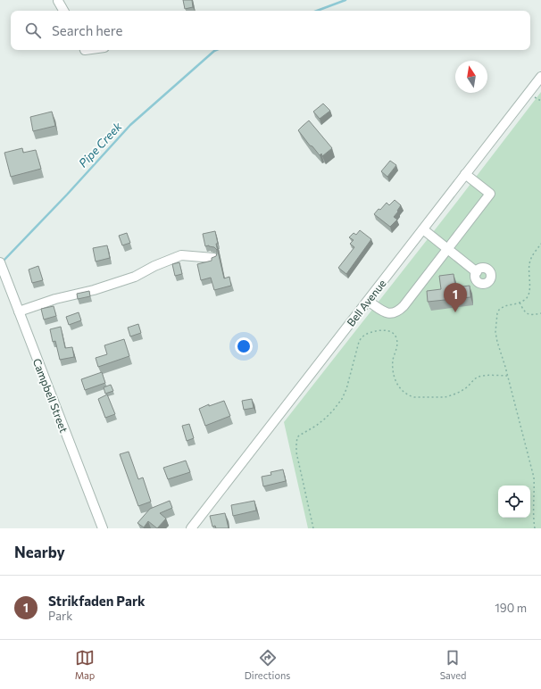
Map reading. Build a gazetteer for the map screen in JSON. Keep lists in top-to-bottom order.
{
  "streets": {
    "street": ["Bell Avenue", "Campbell Street"]
  },
  "water": ["Pipe Creek"],
  "north": "top",
  "page": {
    "search": "Search here",
    "pins": "1",
    "heading": "Nearby",
    "list": [
      {
        "mark": "1",
        "name": "Strikfaden Park",
        "note": "Park",
        "value": "190 m"
      }
    ],
    "nav": ["Map", "Directions", "Saved"]
  }
}
